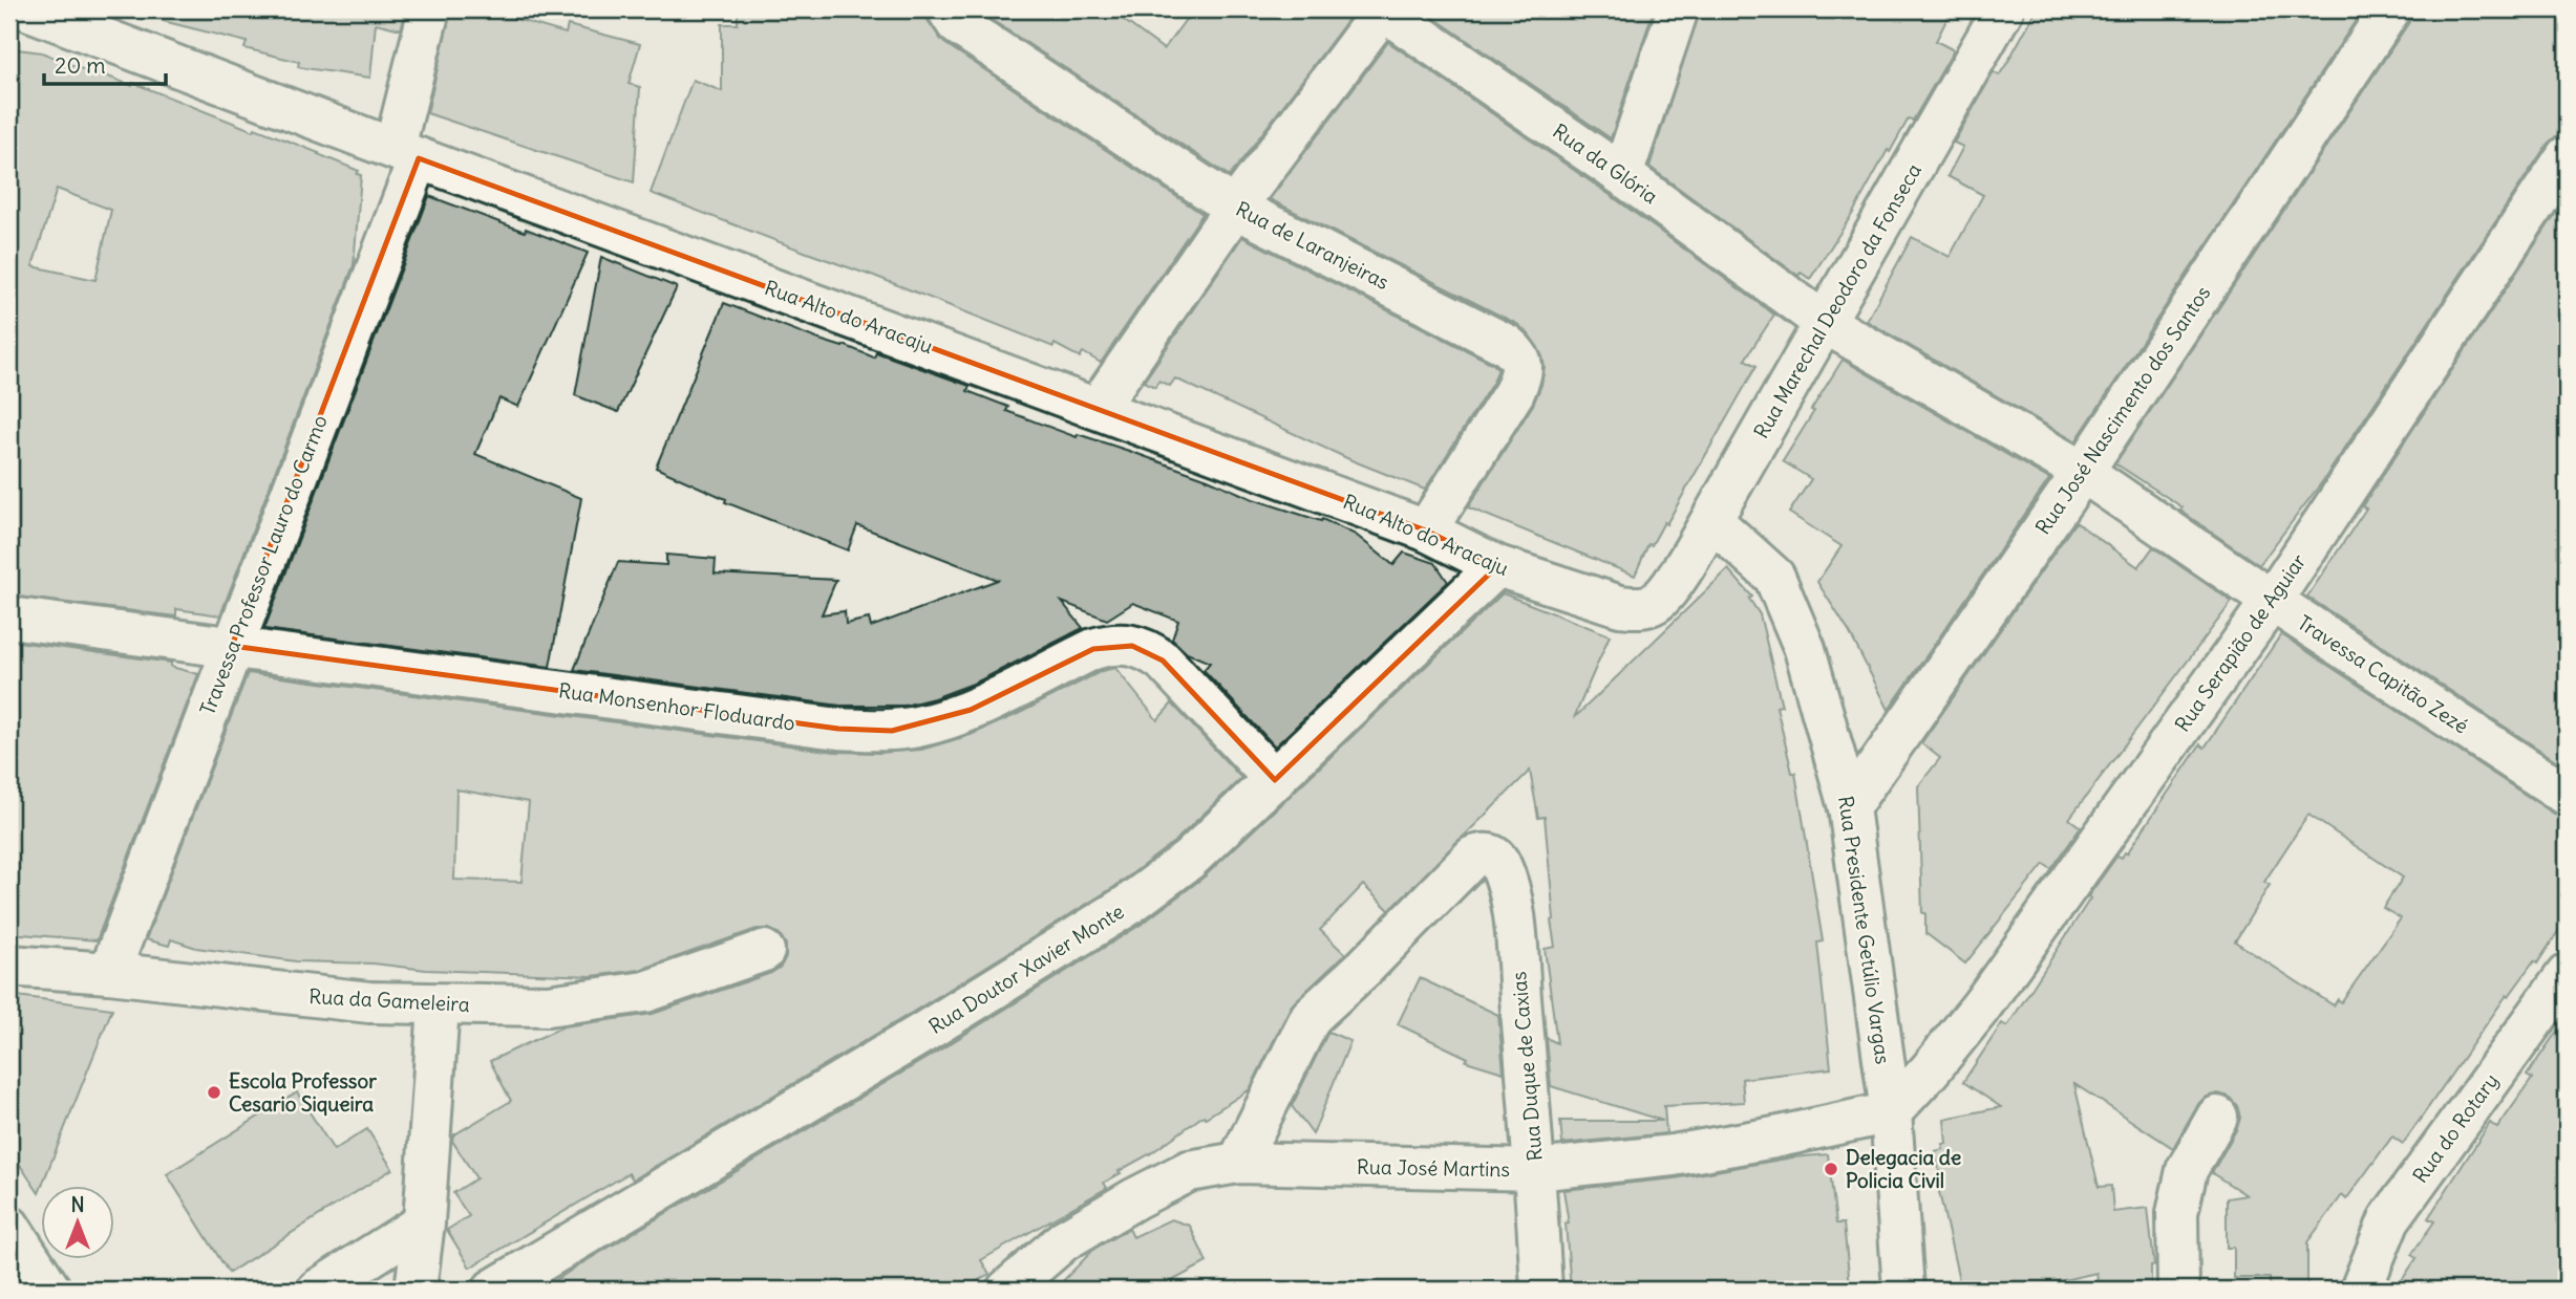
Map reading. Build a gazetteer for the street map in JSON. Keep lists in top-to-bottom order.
{
  "streets": {
    "street": [
      "Rua da Glória",
      "Rua de Laranjeiras",
      "Rua Marechal Deodoro da Fonseca",
      "Rua Alto do Aracaju",
      "Rua José Nascimento dos Santos",
      "Travessa Professor Lauro do Carmo",
      "Rua Serapião de Aguiar",
      "Travessa Capitão Zezé",
      "Rua Monsenhor Floduardo",
      "Rua Presidente Getúlio Vargas",
      "Rua Doutor Xavier Monte",
      "Rua da Gameleira",
      "Rua Duque de Caxias",
      "Rua do Rotary",
      "Rua José Martins"
    ]
  },
  "crossings": [
    ["Rua da Glória", "Rua Marechal Deodoro da Fonseca"],
    ["Rua da Glória", "Travessa Capitão Zezé"],
    ["Rua de Laranjeiras", "Rua Alto do Aracaju"],
    ["Rua Marechal Deodoro da Fonseca", "Rua Alto do Aracaju"],
    ["Rua Marechal Deodoro da Fonseca", "Travessa Capitão Zezé"],
    ["Rua Marechal Deodoro da Fonseca", "Rua Presidente Getúlio Vargas"],
    ["Rua Alto do Aracaju", "Travessa Professor Lauro do Carmo"],
    ["Rua Alto do Aracaju", "Rua Doutor Xavier Monte"],
    ["Rua José Nascimento dos Santos", "Travessa Capitão Zezé"],
    ["Rua José Nascimento dos Santos", "Rua Presidente Getúlio Vargas"],
    ["Travessa Professor Lauro do Carmo", "Rua Monsenhor Floduardo"],
    ["Travessa Professor Lauro do Carmo", "Rua da Gameleira"],
    ["Rua Serapião de Aguiar", "Travessa Capitão Zezé"],
    ["Rua Serapião de Aguiar", "Rua Presidente Getúlio Vargas"],
    ["Rua Serapião de Aguiar", "Rua José Martins"],
    ["Rua Monsenhor Floduardo", "Rua Doutor Xavier Monte"],
    ["Rua Presidente Getúlio Vargas", "Rua José Martins"],
    ["Rua Duque de Caxias", "Rua José Martins"]
  ],
  "places": ["Escola Professor Cesario Siqueira", "Delegacia de Policia Civil"],
  "scale_bar": "20 m",
  "north": "top"
}
